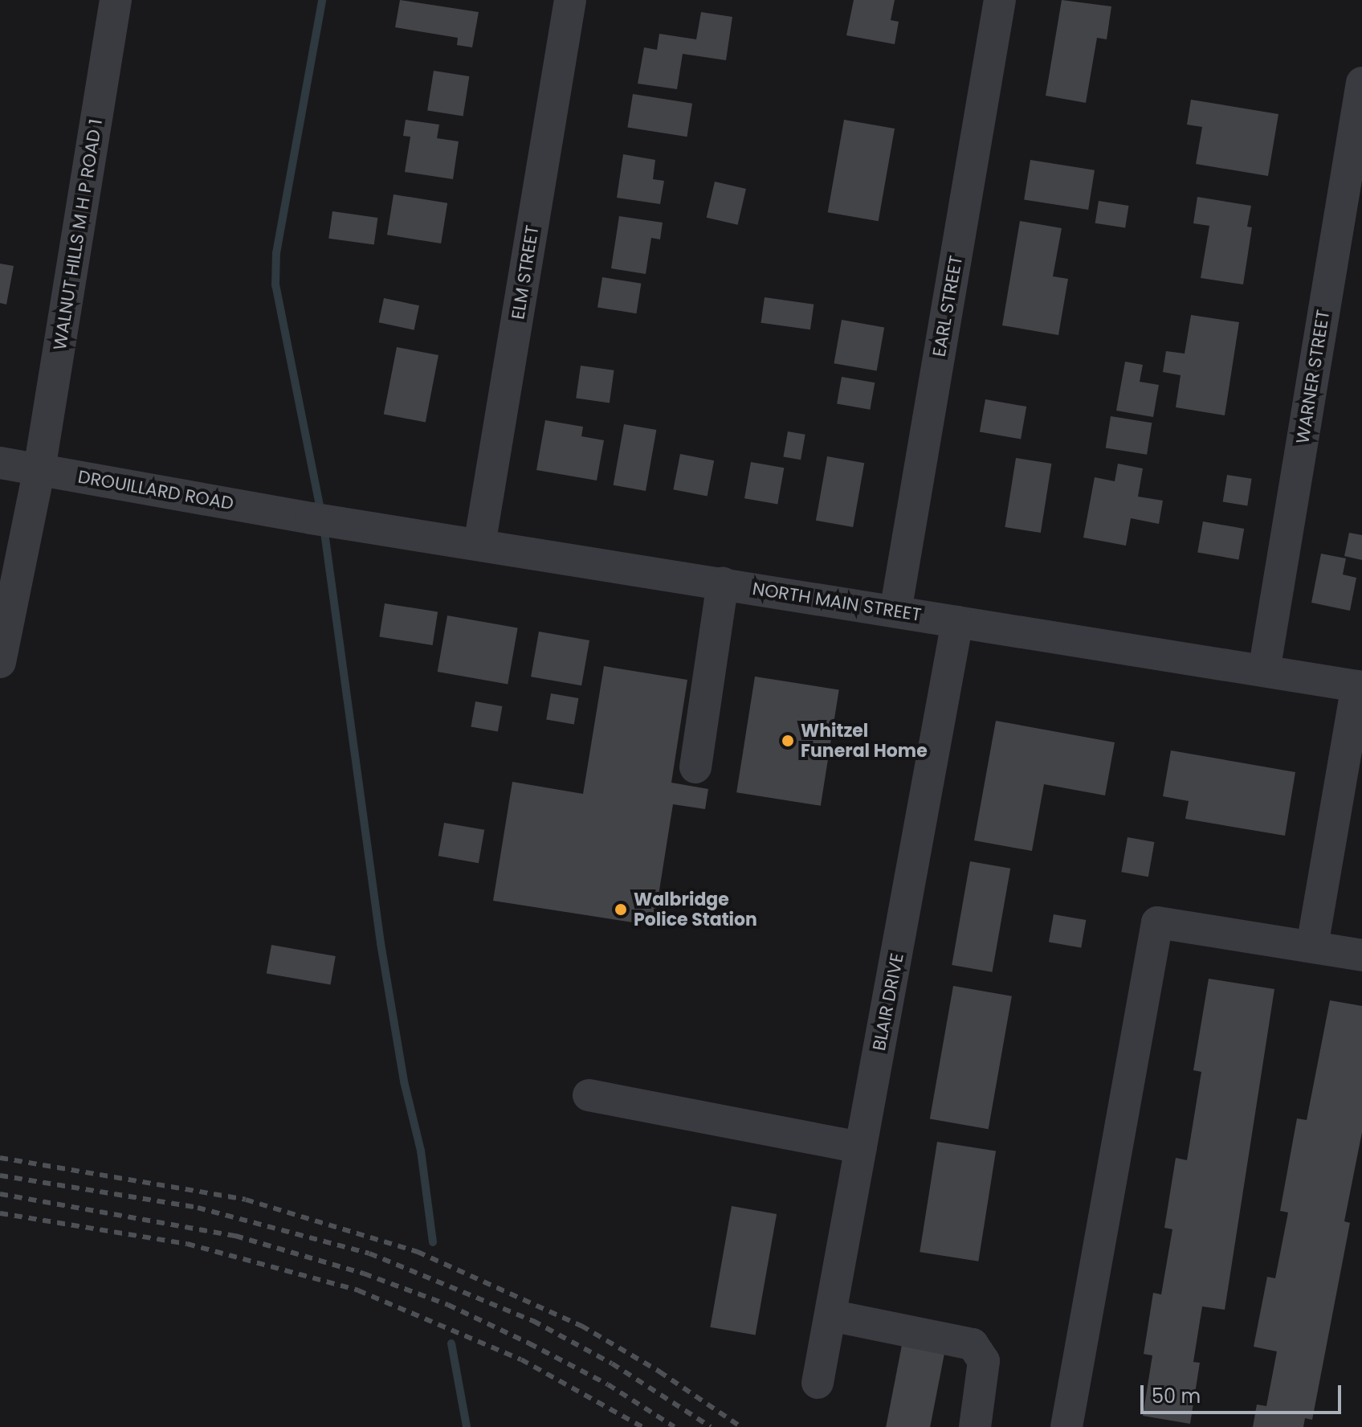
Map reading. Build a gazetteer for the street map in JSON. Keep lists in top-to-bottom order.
{
  "streets": {
    "street": [
      "WALNUT HILLS M H P ROAD 1",
      "ELM STREET",
      "EARL STREET",
      "WARNER STREET",
      "DROUILLARD ROAD",
      "NORTH MAIN STREET",
      "BLAIR DRIVE"
    ]
  },
  "crossings": [
    ["WALNUT HILLS M H P ROAD 1", "DROUILLARD ROAD"],
    ["ELM STREET", "NORTH MAIN STREET"],
    ["EARL STREET", "NORTH MAIN STREET"],
    ["WARNER STREET", "NORTH MAIN STREET"],
    ["DROUILLARD ROAD", "NORTH MAIN STREET"],
    ["NORTH MAIN STREET", "BLAIR DRIVE"]
  ],
  "places": ["Whitzel Funeral Home", "Walbridge Police Station"],
  "scale_bar": "50 m"
}
